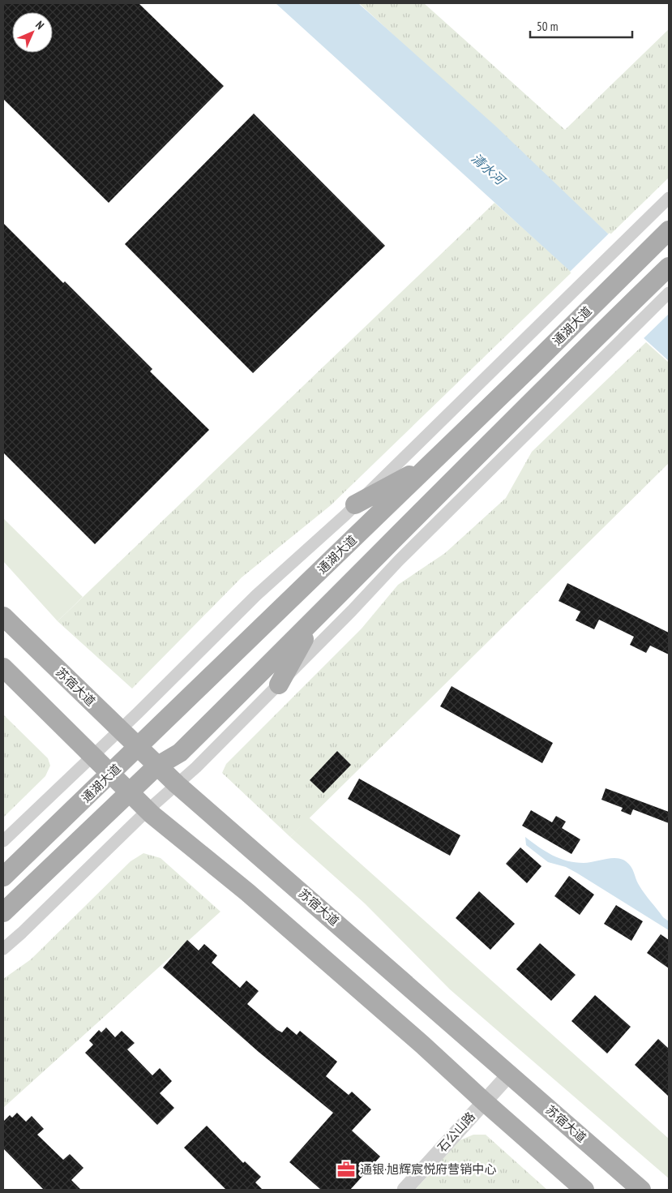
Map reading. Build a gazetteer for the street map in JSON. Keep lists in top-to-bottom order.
{
  "streets": {
    "main road": ["通湖大道", "苏宿大道"],
    "street": ["石公山路"]
  },
  "crossings": [
    ["通湖大道", "苏宿大道"],
    ["苏宿大道", "石公山路"]
  ],
  "water": ["清水河"],
  "places": {
    "office": ["通银·旭辉宸悦府营销中心"]
  },
  "scale_bar": "50 m",
  "north": "top right"
}
